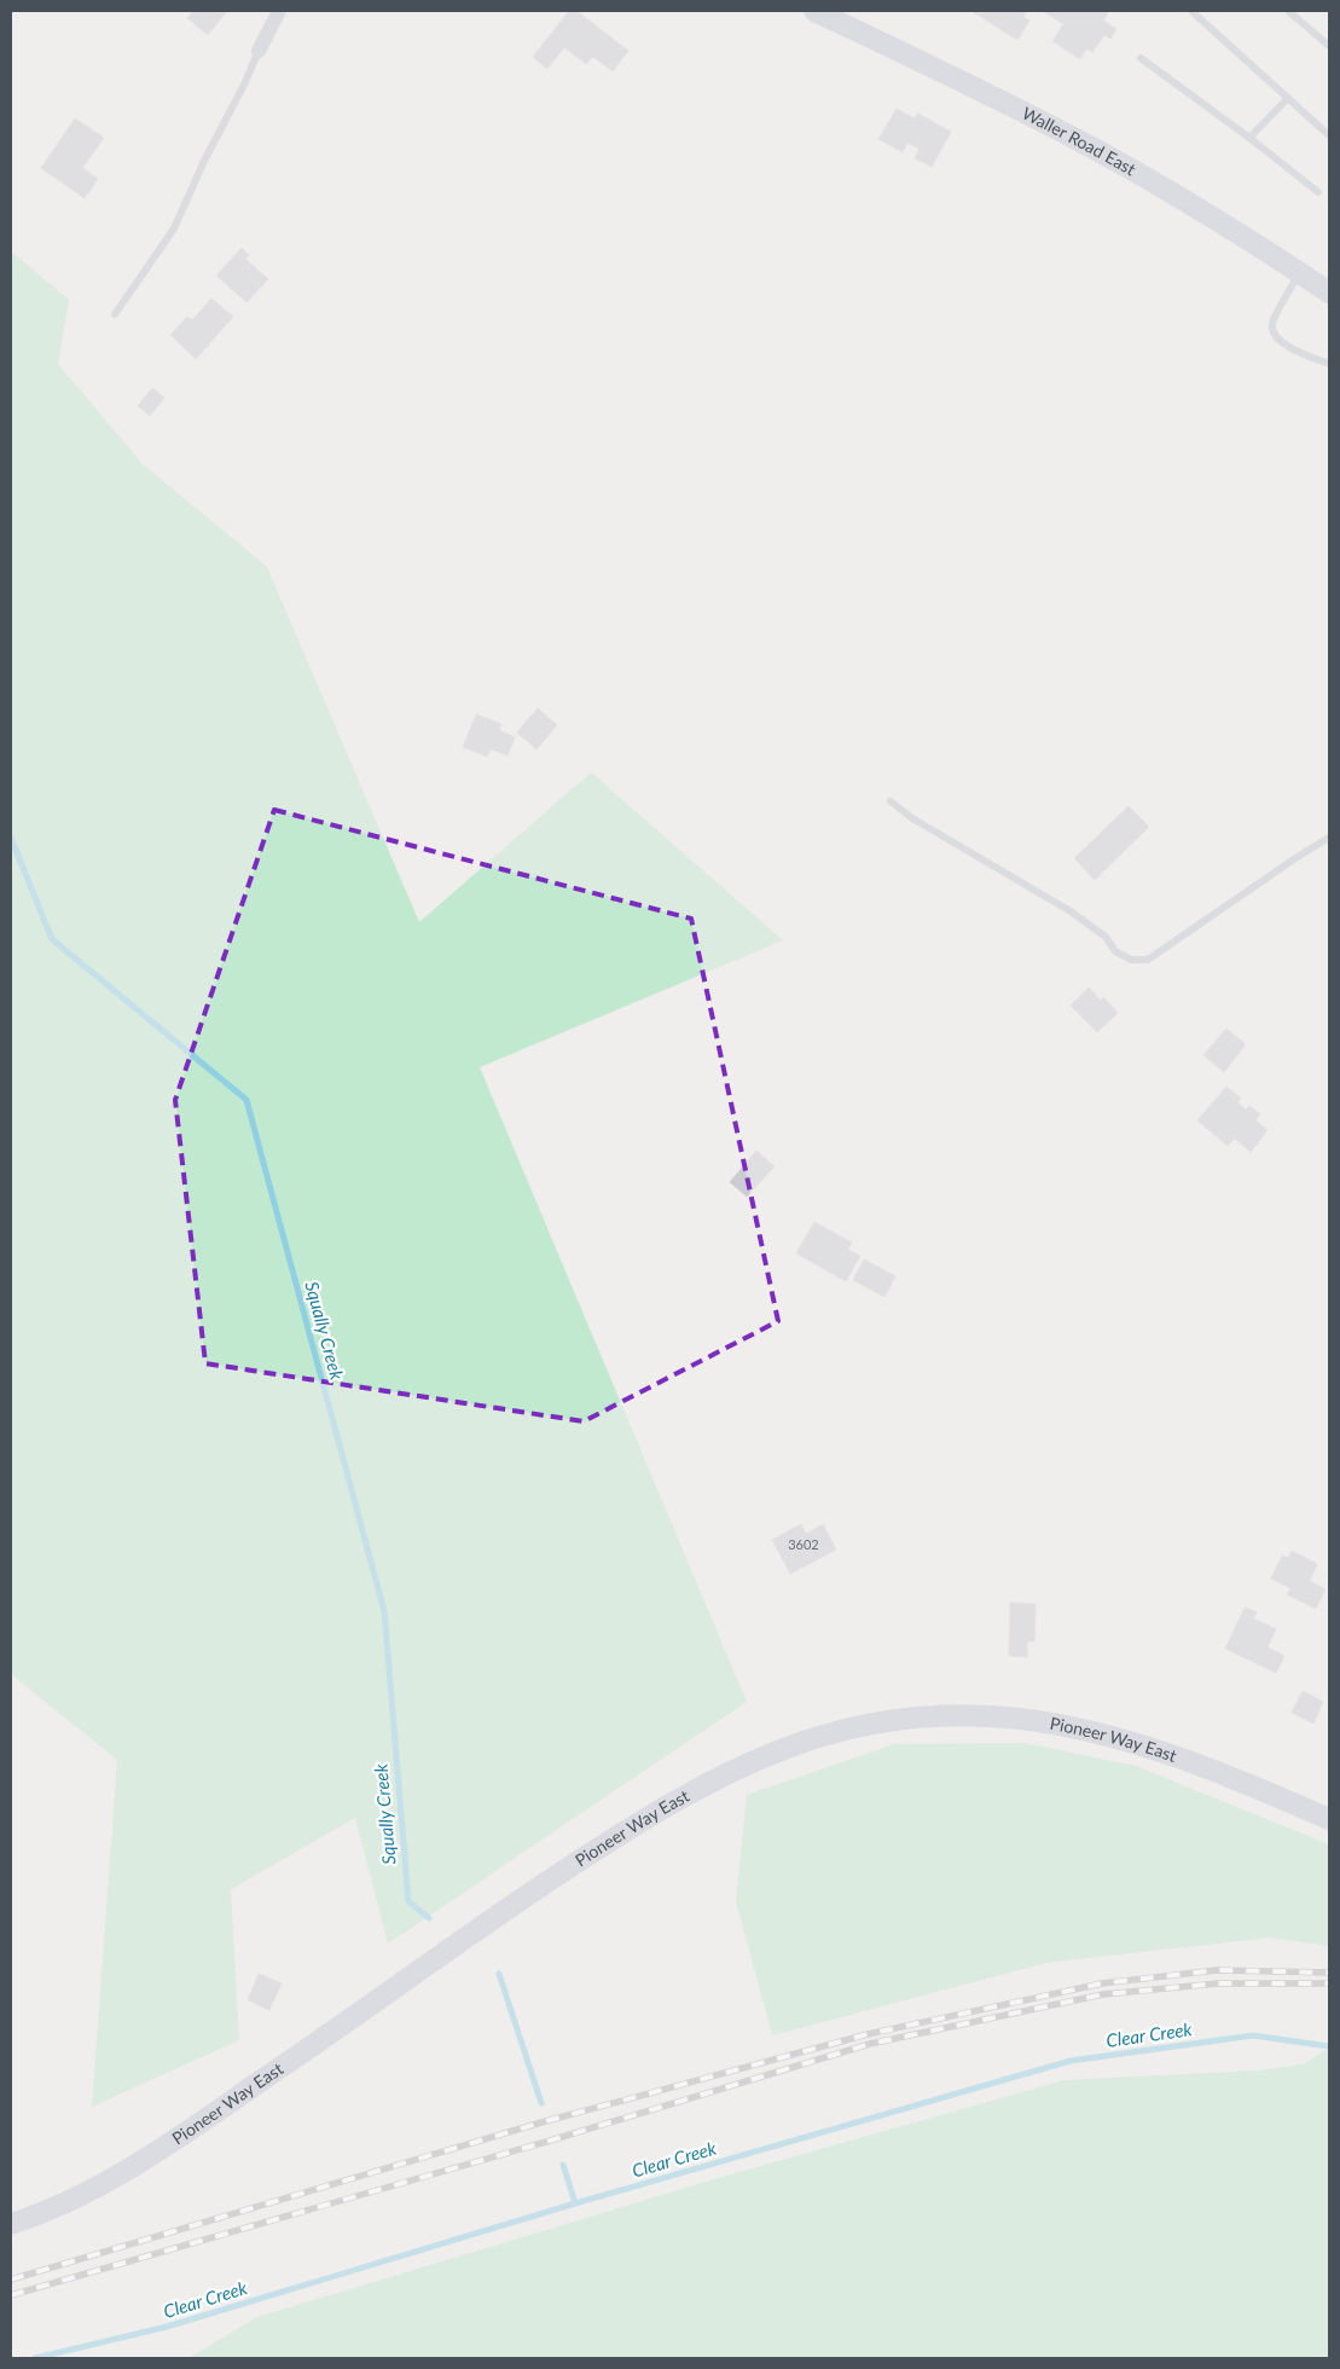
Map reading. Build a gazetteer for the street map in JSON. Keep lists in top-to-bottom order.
{
  "streets": {
    "main road": ["Waller Road East", "Pioneer Way East"]
  },
  "water": ["Squally Creek", "Clear Creek"],
  "house_numbers": ["3602"]
}
